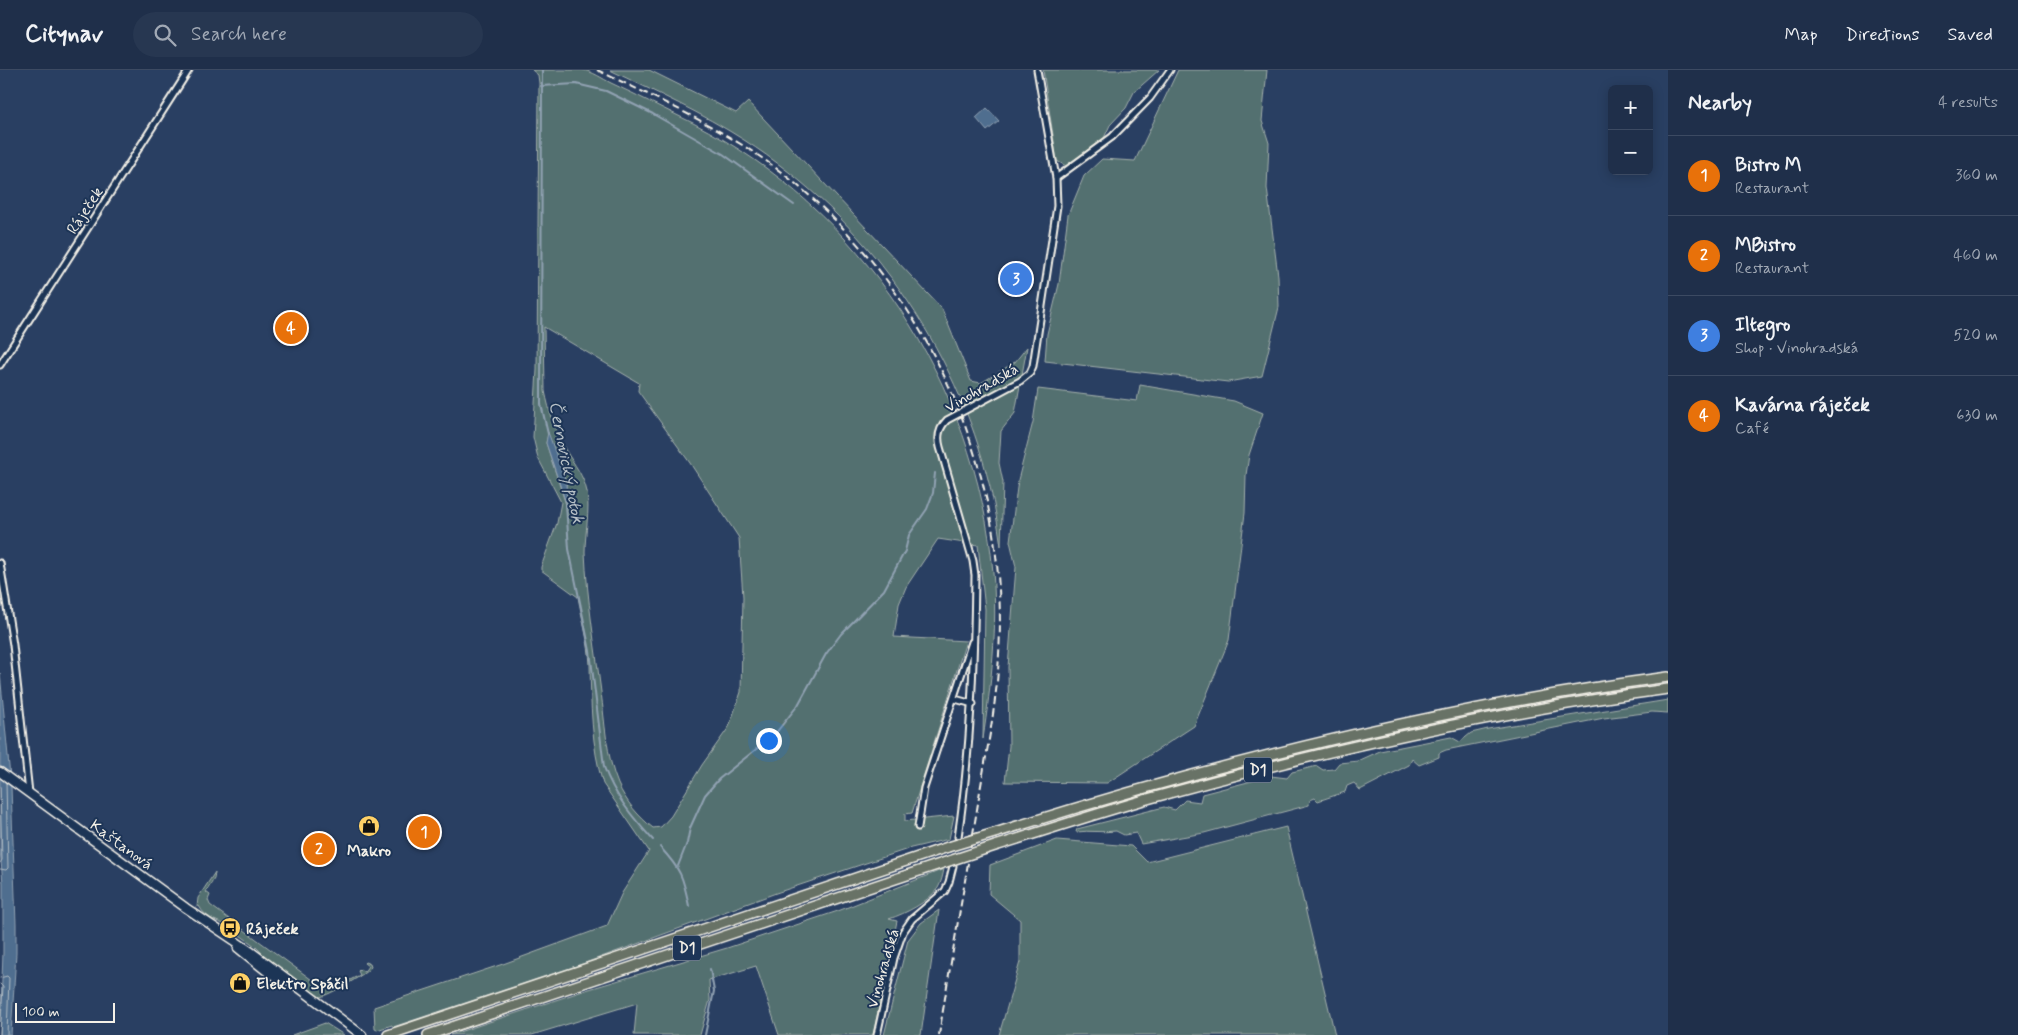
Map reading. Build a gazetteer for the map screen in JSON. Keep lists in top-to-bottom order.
{
  "streets": {
    "highway": ["D1"],
    "main road": ["Kaštanová"],
    "street": ["Ráječek", "Vinohradská"]
  },
  "crossings": [
    ["Vinohradská", "D1"]
  ],
  "water": ["Černovický potok"],
  "places": {
    "shop": ["Makro", "Elektro Spáčil"],
    "bus stop": ["Ráječek"]
  },
  "scale_bar": "100 m",
  "page": {
    "header": "Citynav",
    "search": "Search here",
    "nav": ["Map", "Directions", "Saved"],
    "heading": ["Nearby", "4 results"],
    "map_buttons": ["+", "−"],
    "list": [
      {
        "mark": "1",
        "name": "Bistro M",
        "note": "Restaurant",
        "value": "360 m"
      },
      {
        "mark": "2",
        "name": "MBistro",
        "note": "Restaurant",
        "value": "460 m"
      },
      {
        "mark": "3",
        "name": "Iltegro",
        "note": "Shop · Vinohradská",
        "value": "520 m"
      },
      {
        "mark": "4",
        "name": "Kavárna ráječek",
        "note": "Café",
        "value": "630 m"
      }
    ],
    "pins": [
      "3",
      "4",
      "1",
      "2"
    ],
    "scale": "100 m"
  }
}
